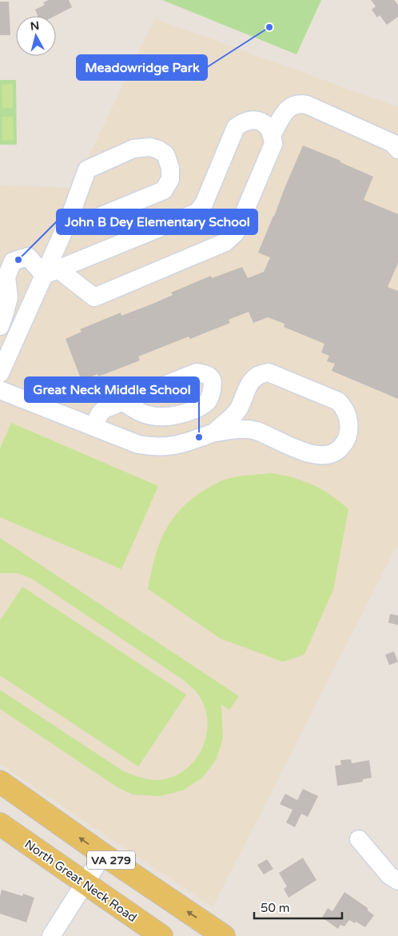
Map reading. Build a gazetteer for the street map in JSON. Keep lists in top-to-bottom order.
{
  "streets": {
    "main road": ["VA 279", "North Great Neck Road"]
  },
  "places": ["Meadowridge Park", "John B Dey Elementary School", "Great Neck Middle School"],
  "scale_bar": "50 m",
  "north": "top"
}
